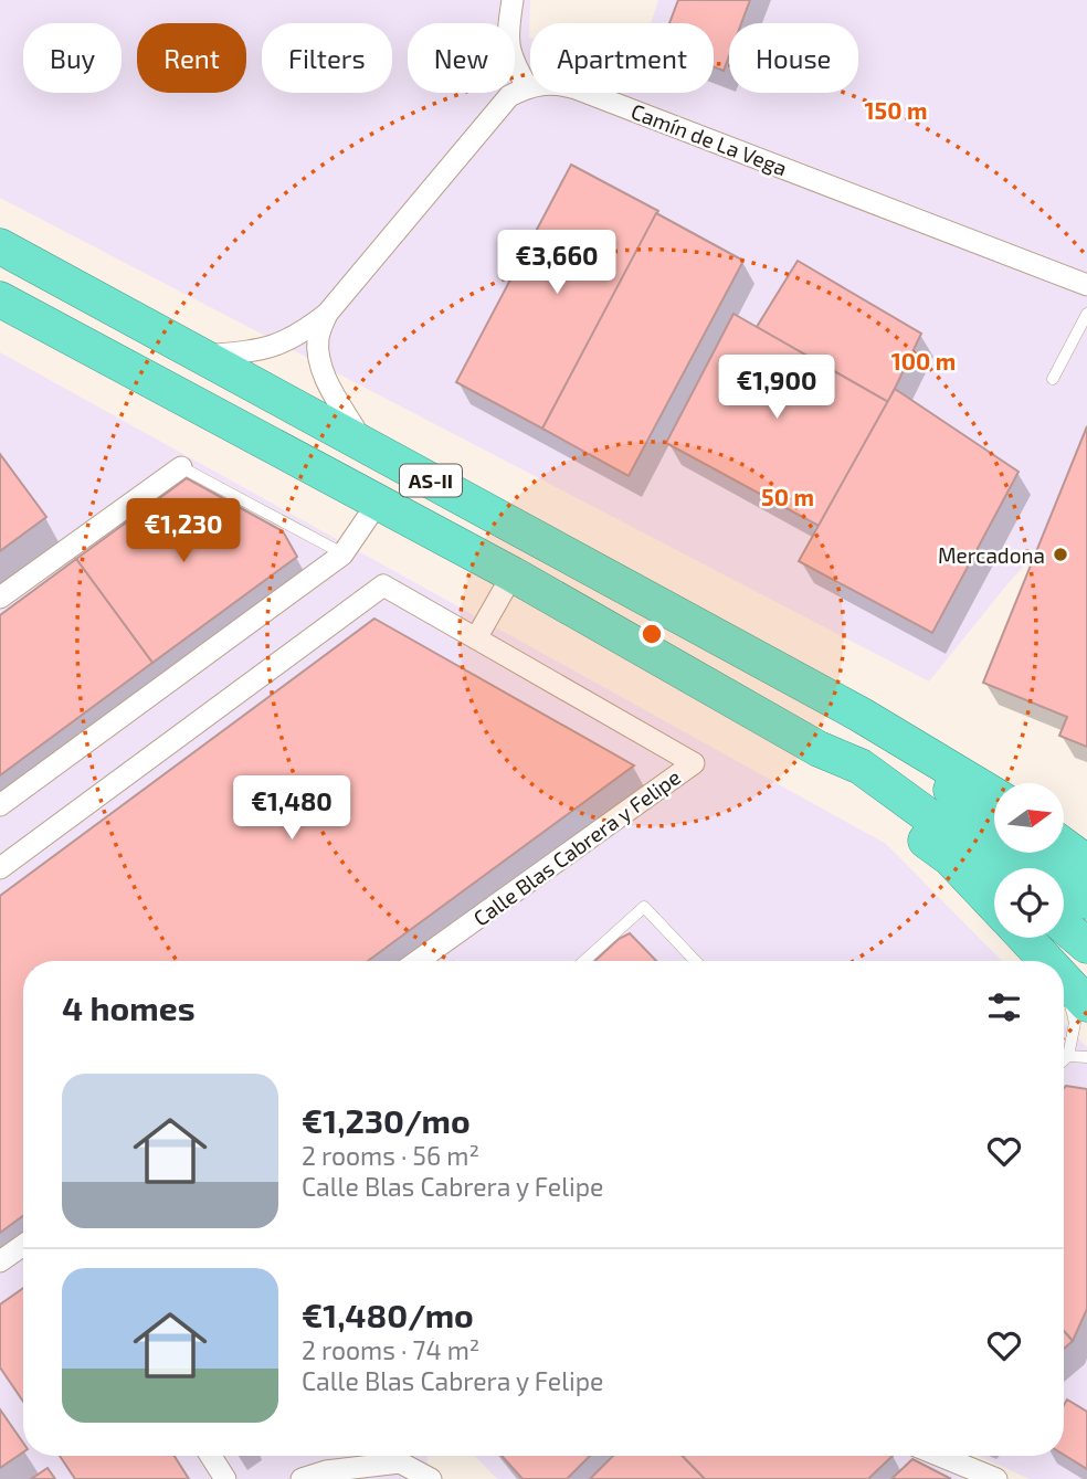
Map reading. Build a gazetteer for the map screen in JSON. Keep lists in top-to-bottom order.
{
  "streets": {
    "highway": ["AS-II"],
    "street": ["Camín de La Vega", "Calle Blas Cabrera y Felipe"]
  },
  "places": ["Mercadona"],
  "north": "right",
  "page": {
    "chip": [
      "Buy",
      "Rent",
      "Filters",
      "New",
      "Apartment",
      "House"
    ],
    "price": [
      "€3,660",
      "€1,900",
      "€1,230",
      "€1,480"
    ],
    "heading": "4 homes",
    "list": [
      {
        "name": "€1,230/mo",
        "note": "2 rooms · 56 m² · Calle Blas Cabrera y Felipe"
      },
      {
        "name": "€1,480/mo",
        "note": "2 rooms · 74 m² · Calle Blas Cabrera y Felipe"
      }
    ]
  },
  "rings": ["150 m", "100 m", "50 m"]
}
